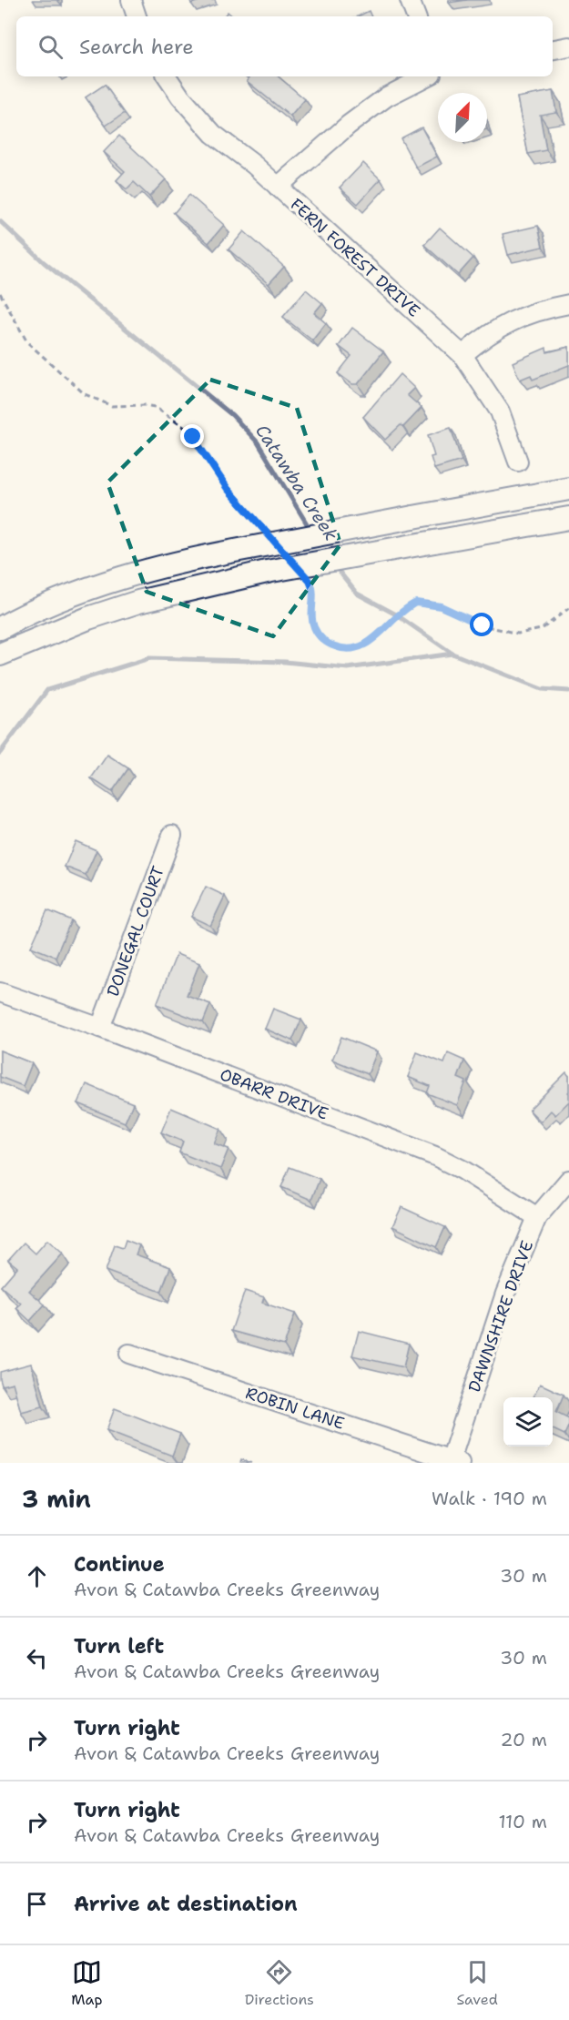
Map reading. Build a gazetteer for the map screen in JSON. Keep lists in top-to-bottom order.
{
  "streets": {
    "street": [
      "FERN FOREST DRIVE",
      "DONEGAL COURT",
      "OBARR DRIVE",
      "DAWNSHIRE DRIVE",
      "ROBIN LANE"
    ]
  },
  "crossings": [
    ["DONEGAL COURT", "OBARR DRIVE"],
    ["OBARR DRIVE", "DAWNSHIRE DRIVE"],
    ["DAWNSHIRE DRIVE", "ROBIN LANE"]
  ],
  "water": ["Catawba Creek"],
  "north": "top right",
  "page": {
    "search": "Search here",
    "heading": ["3 min", "Walk · 190 m"],
    "list": [
      ["Continue", "Avon & Catawba Creeks Greenway", "30 m"],
      ["Turn left", "Avon & Catawba Creeks Greenway", "30 m"],
      ["Turn right", "Avon & Catawba Creeks Greenway", "20 m"],
      ["Turn right", "Avon & Catawba Creeks Greenway", "110 m"],
      "Arrive at destination"
    ],
    "nav": ["Map", "Directions", "Saved"]
  }
}
